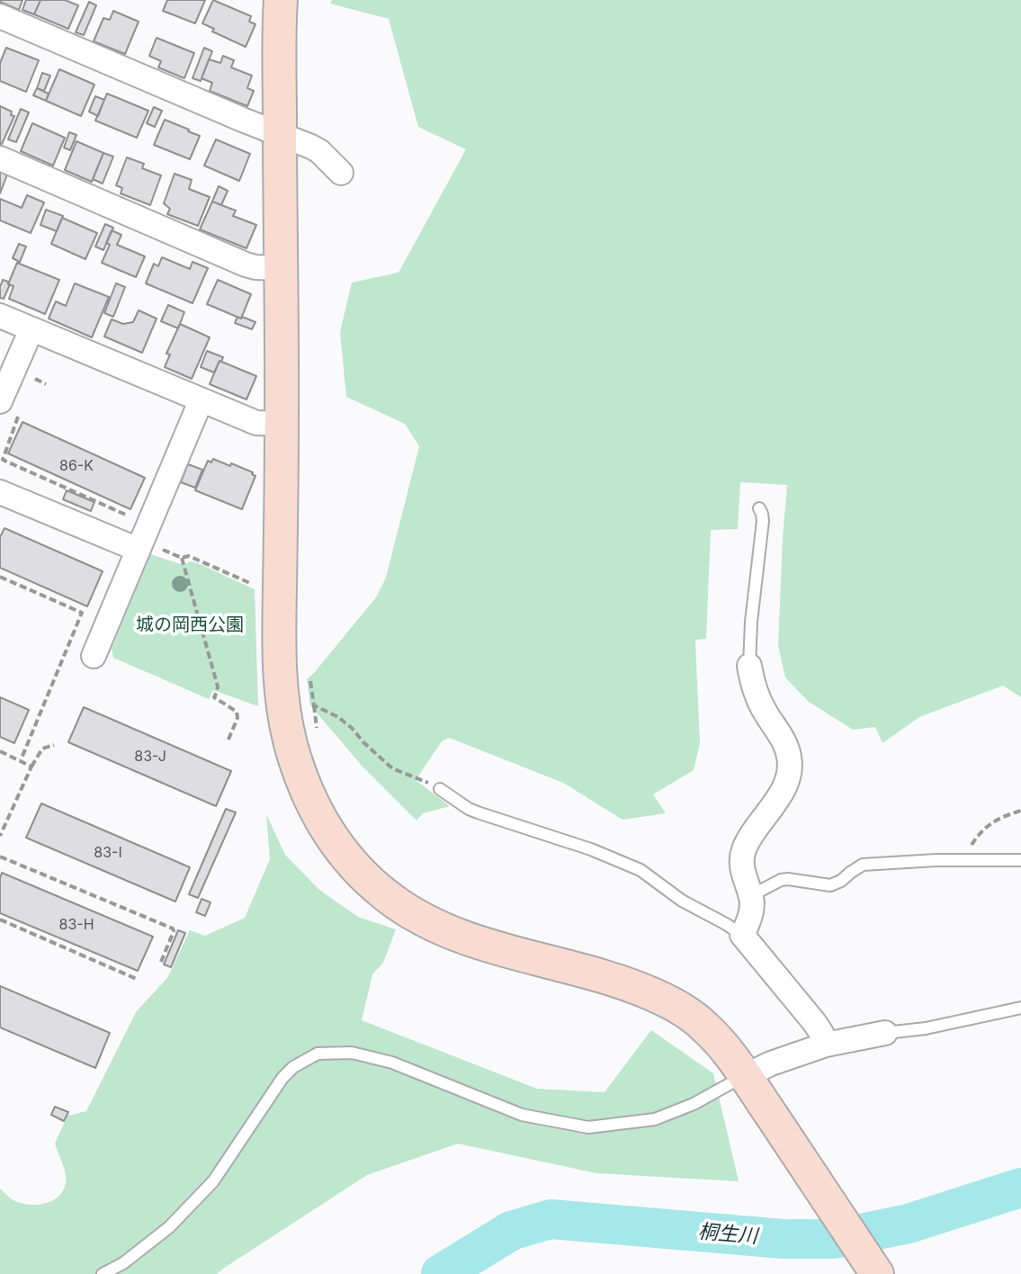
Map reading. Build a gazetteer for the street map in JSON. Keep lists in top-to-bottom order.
{
  "water": ["桐生川"],
  "parks": ["城の岡西公園"],
  "house_numbers": [
    "86-K",
    "83-J",
    "83-I",
    "83-H"
  ]
}
